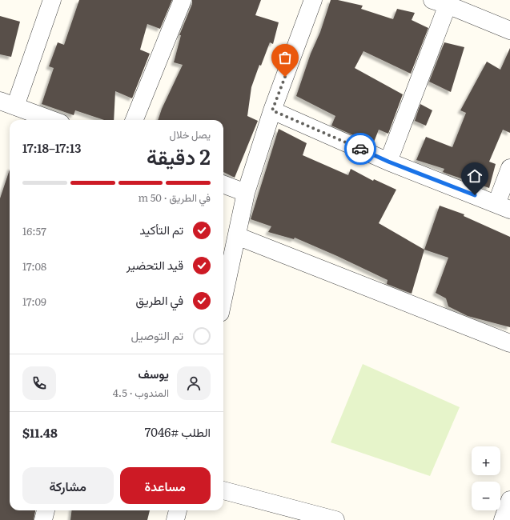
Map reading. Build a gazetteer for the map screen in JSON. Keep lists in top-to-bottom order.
{
  "page": {
    "heading": ["2 دقيقة", "يصل خلال", "17:13–17:18"],
    "panel": [
      "يوسف",
      "المندوب · 4.5",
      "الطلب #7046",
      "$11.48"
    ],
    "bar": "في الطريق · 50 m",
    "list": [
      ["تم التأكيد", "16:57"],
      ["قيد التحضير", "17:08"],
      ["في الطريق", "17:09"],
      "تم التوصيل"
    ],
    "map_buttons": ["+", "−"],
    "buttons": ["مساعدة", "مشاركة"]
  }
}
